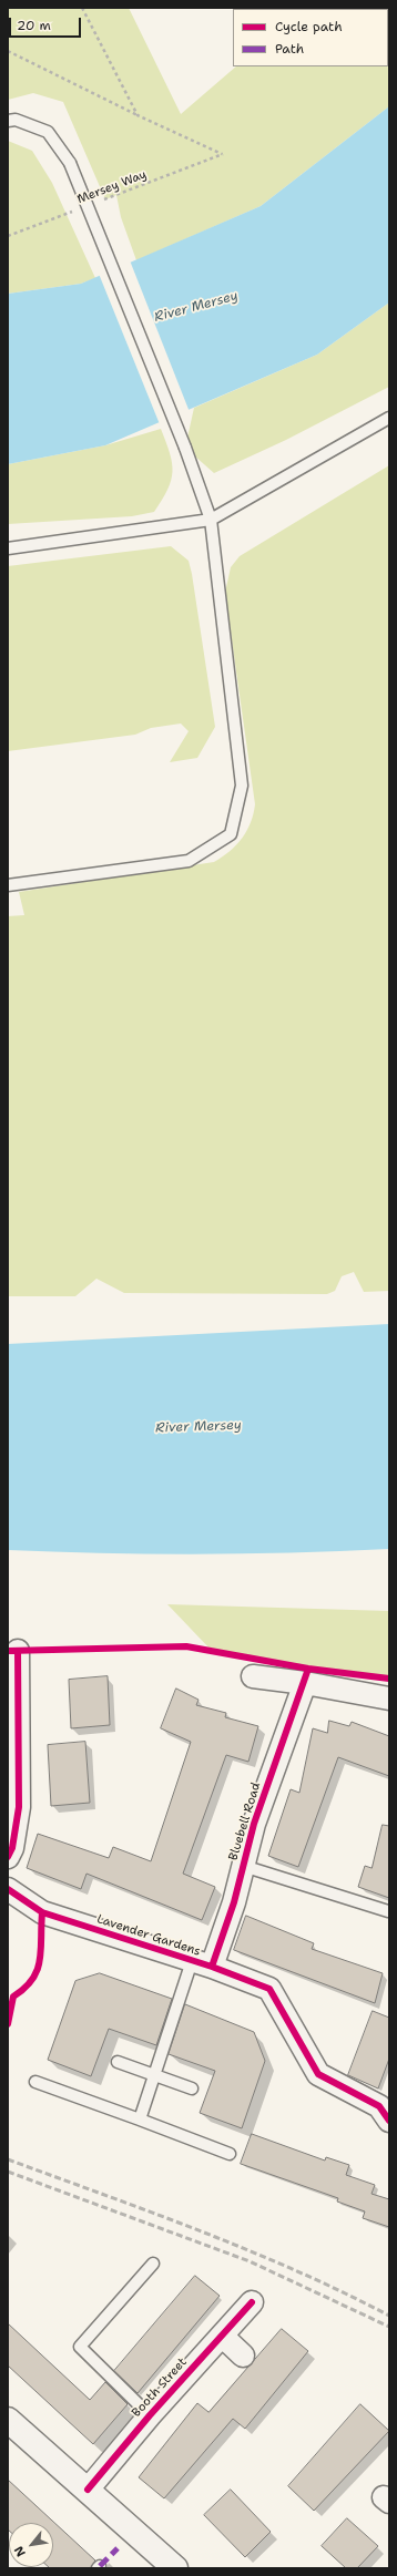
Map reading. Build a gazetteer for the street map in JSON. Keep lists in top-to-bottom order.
{
  "streets": {
    "street": ["Bluebell Road", "Lavender Gardens", "Booth Street"],
    "path": ["Mersey Way"]
  },
  "crossings": [
    ["Bluebell Road", "Lavender Gardens"]
  ],
  "water": ["River Mersey"],
  "legend": ["Cycle path", "Path"],
  "scale_bar": "20 m",
  "north": "bottom left"
}
